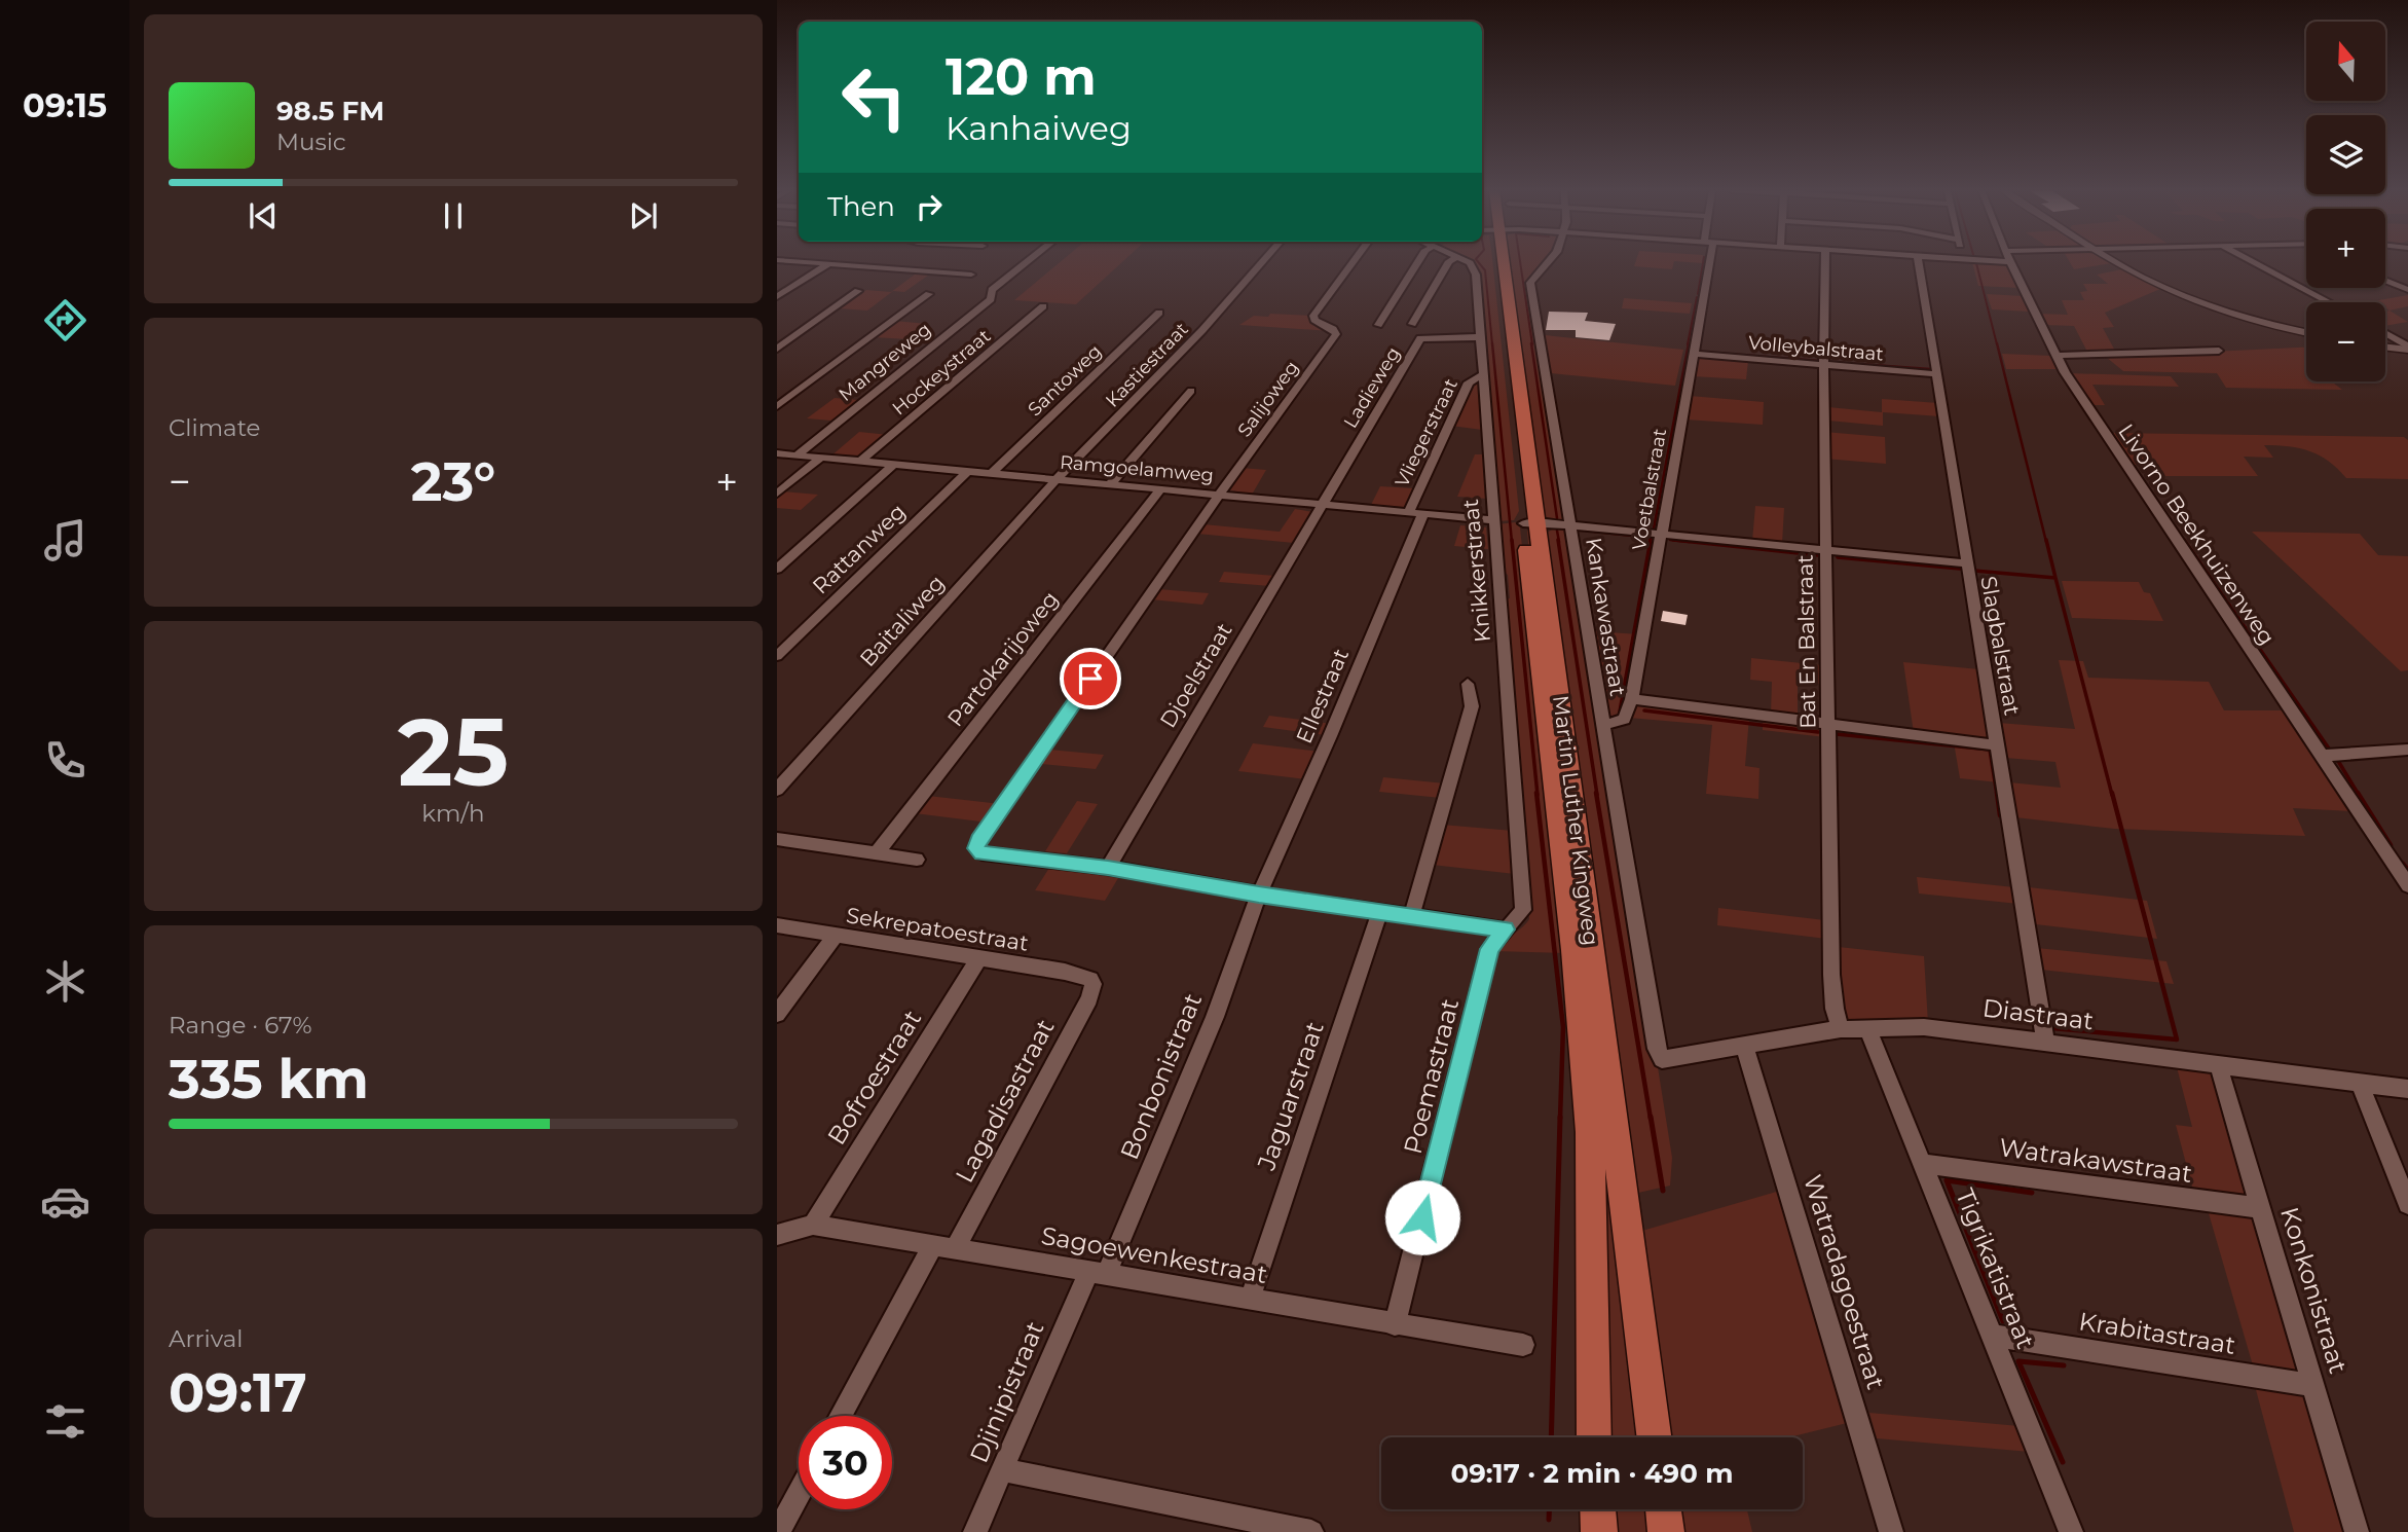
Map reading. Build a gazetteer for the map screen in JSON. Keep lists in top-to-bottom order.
{
  "streets": {
    "main road": ["Martin Luther Kingweg"],
    "street": [
      "Volleybalstraat",
      "Mangreweg",
      "Kastiestraat",
      "Hockeystraat",
      "Santoweg",
      "Ladieweg",
      "Salijoweg",
      "Vliegerstraat",
      "Ramgoelamweg",
      "Voetbalstraat",
      "Livorno Beekhuizenweg",
      "Rattanweg",
      "Knikkerstraat",
      "Kankawastraat",
      "Baitaliweg",
      "Bat En Balstraat",
      "Slagbalstraat",
      "Partokarijoweg",
      "Djoelstraat",
      "Ellestraat",
      "Sekrepatoestraat",
      "Diastraat",
      "Bonbonistraat",
      "Poemastraat",
      "Bofroestraat",
      "Jaguarstraat",
      "Lagadisastraat",
      "Watrakawstraat",
      "Sagoewenkestraat",
      "Tigrikatistraat",
      "Watradagoestraat",
      "Konkonistraat",
      "Krabitastraat",
      "Djinipistraat"
    ]
  },
  "crossings": [
    ["Volleybalstraat", "Voetbalstraat"],
    ["Volleybalstraat", "Bat En Balstraat"],
    ["Volleybalstraat", "Slagbalstraat"],
    ["Mangreweg", "Ramgoelamweg"],
    ["Kastiestraat", "Ramgoelamweg"],
    ["Kastiestraat", "Baitaliweg"],
    ["Hockeystraat", "Ramgoelamweg"],
    ["Santoweg", "Ramgoelamweg"],
    ["Ladieweg", "Ramgoelamweg"],
    ["Ladieweg", "Knikkerstraat"],
    ["Ladieweg", "Djoelstraat"],
    ["Salijoweg", "Ramgoelamweg"],
    ["Vliegerstraat", "Ramgoelamweg"],
    ["Vliegerstraat", "Knikkerstraat"],
    ["Vliegerstraat", "Ellestraat"],
    ["Ramgoelamweg", "Rattanweg"],
    ["Ramgoelamweg", "Knikkerstraat"],
    ["Ramgoelamweg", "Baitaliweg"],
    ["Ramgoelamweg", "Partokarijoweg"],
    ["Ramgoelamweg", "Djoelstraat"],
    ["Ramgoelamweg", "Ellestraat"],
    ["Knikkerstraat", "Poemastraat"],
    ["Kankawastraat", "Diastraat"],
    ["Bat En Balstraat", "Diastraat"],
    ["Slagbalstraat", "Diastraat"],
    ["Ellestraat", "Bonbonistraat"],
    ["Sekrepatoestraat", "Bofroestraat"],
    ["Sekrepatoestraat", "Lagadisastraat"],
    ["Diastraat", "Tigrikatistraat"],
    ["Diastraat", "Watradagoestraat"],
    ["Diastraat", "Konkonistraat"],
    ["Bonbonistraat", "Sagoewenkestraat"],
    ["Bonbonistraat", "Djinipistraat"],
    ["Poemastraat", "Sagoewenkestraat"],
    ["Bofroestraat", "Sagoewenkestraat"],
    ["Jaguarstraat", "Sagoewenkestraat"],
    ["Lagadisastraat", "Sagoewenkestraat"],
    ["Watrakawstraat", "Tigrikatistraat"],
    ["Watrakawstraat", "Konkonistraat"],
    ["Sagoewenkestraat", "Djinipistraat"],
    ["Tigrikatistraat", "Krabitastraat"],
    ["Konkonistraat", "Krabitastraat"]
  ],
  "north": "top",
  "page": {
    "tabs": "09:15",
    "map_buttons": ["+", "−"],
    "turn": ["120 m", "Kanhaiweg"],
    "song": ["98.5 FM", "Music"],
    "then": "Then",
    "tile": [
      "Climate",
      ["25", "km/h"],
      ["Range · 67%", "335 km"],
      ["Arrival", "09:17"]
    ],
    "heat": ["−", "23°", "+"],
    "limit": "30",
    "trip": "09:17 · 2 min · 490 m"
  }
}
